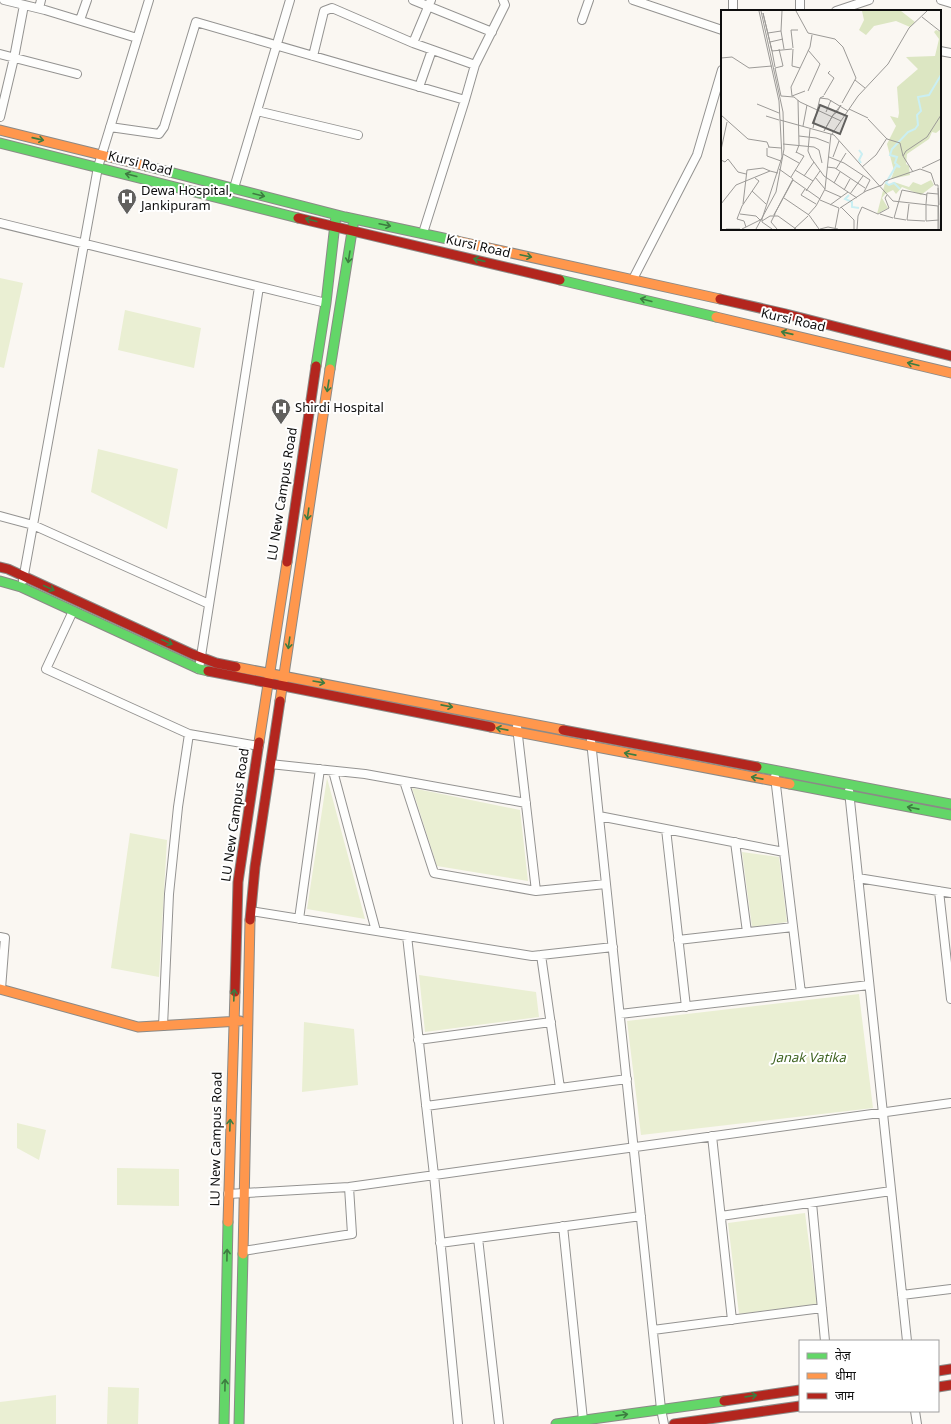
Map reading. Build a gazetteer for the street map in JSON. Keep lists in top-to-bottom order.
{
  "streets": {
    "street": ["Kursi Road", "LU New Campus Road"]
  },
  "crossings": [
    ["Kursi Road", "LU New Campus Road"]
  ],
  "parks": ["Janak Vatika"],
  "places": {
    "hospital": ["Dewa Hospital, Jankipuram", "Shirdi Hospital"]
  },
  "legend": ["तेज़", "धीमा", "जाम"]
}
